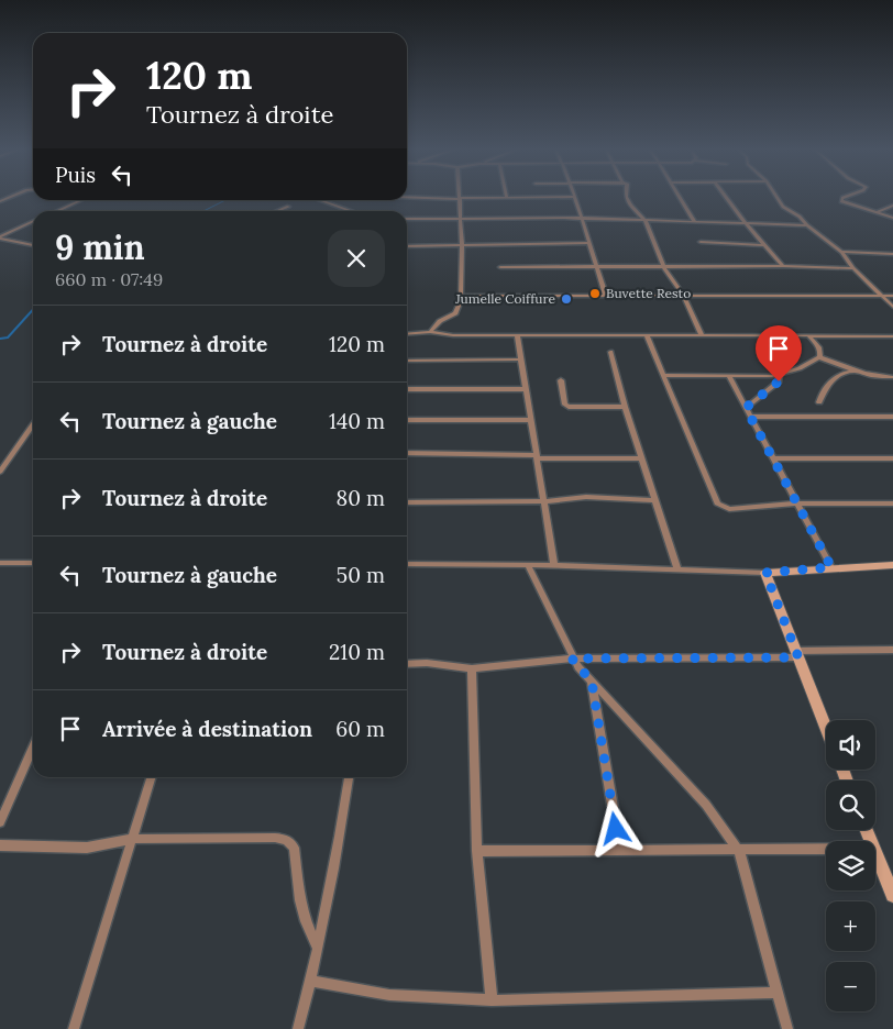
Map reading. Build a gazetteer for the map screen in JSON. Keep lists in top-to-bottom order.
{
  "places": ["Buvette Resto", "Jumelle Coiffure"],
  "page": {
    "turn": ["120 m", "Tournez à droite"],
    "then": "Puis",
    "heading": ["9 min", "660 m · 07:49"],
    "list": [
      {
        "name": "Tournez à droite",
        "value": "120 m"
      },
      {
        "name": "Tournez à gauche",
        "value": "140 m"
      },
      {
        "name": "Tournez à droite",
        "value": "80 m"
      },
      {
        "name": "Tournez à gauche",
        "value": "50 m"
      },
      {
        "name": "Tournez à droite",
        "value": "210 m"
      },
      {
        "name": "Arrivée à destination",
        "value": "60 m"
      }
    ],
    "map_buttons": ["+", "−"]
  }
}
